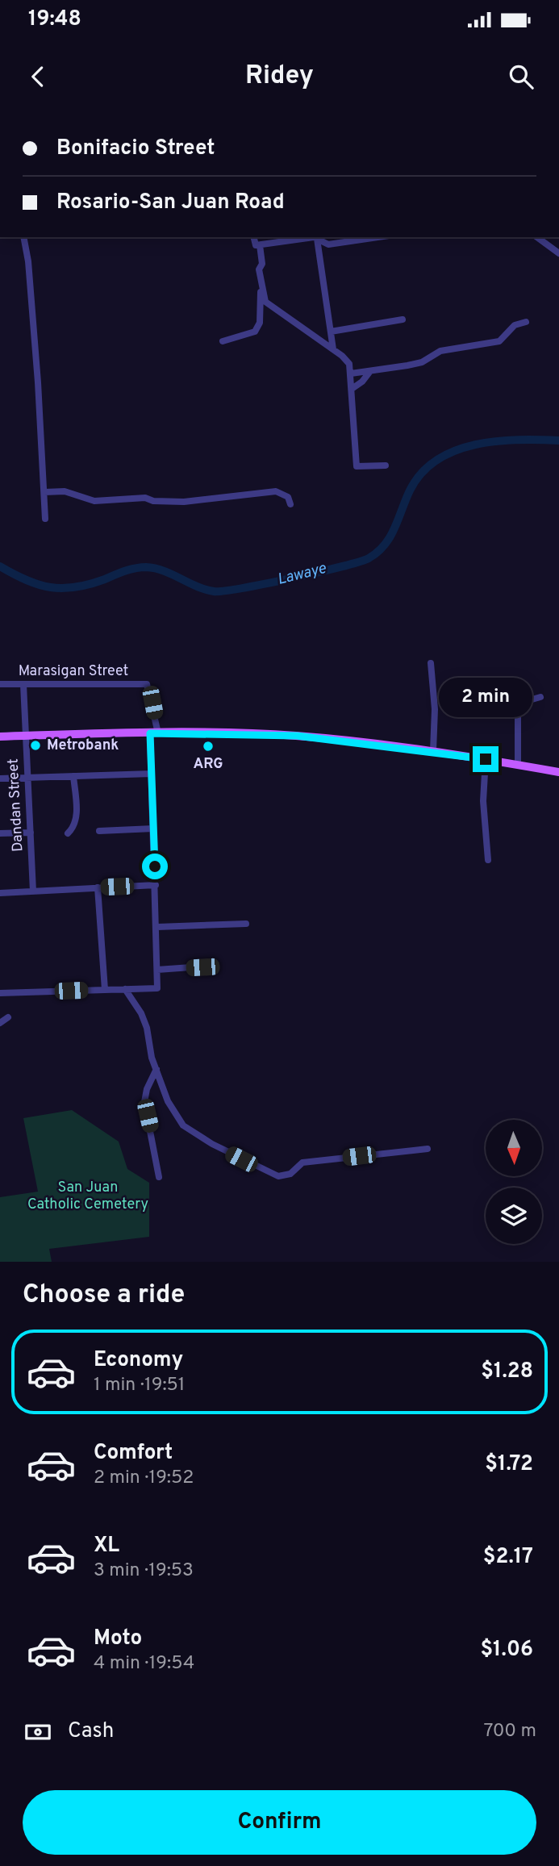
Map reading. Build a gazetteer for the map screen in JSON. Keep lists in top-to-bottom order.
{
  "streets": {
    "street": ["Marasigan Street", "Dandan Street"]
  },
  "crossings": [
    ["Marasigan Street", "Dandan Street"]
  ],
  "water": ["Lawaye"],
  "parks": ["San Juan Catholic Cemetery"],
  "places": ["Metrobank", "ARG"],
  "north": "bottom",
  "page": {
    "status": "19:48",
    "header": "Ridey",
    "banner": ["Bonifacio Street", "Rosario-San Juan Road"],
    "bubble": "2 min",
    "heading": "Choose a ride",
    "list": [
      {
        "name": "Economy",
        "note": "1 min · 19:51",
        "value": "$1.28"
      },
      {
        "name": "Comfort",
        "note": "2 min · 19:52",
        "value": "$1.72"
      },
      {
        "name": "XL",
        "note": "3 min · 19:53",
        "value": "$2.17"
      },
      {
        "name": "Moto",
        "note": "4 min · 19:54",
        "value": "$1.06"
      }
    ],
    "pay": ["Cash", "700 m"],
    "buttons": "Confirm"
  }
}
